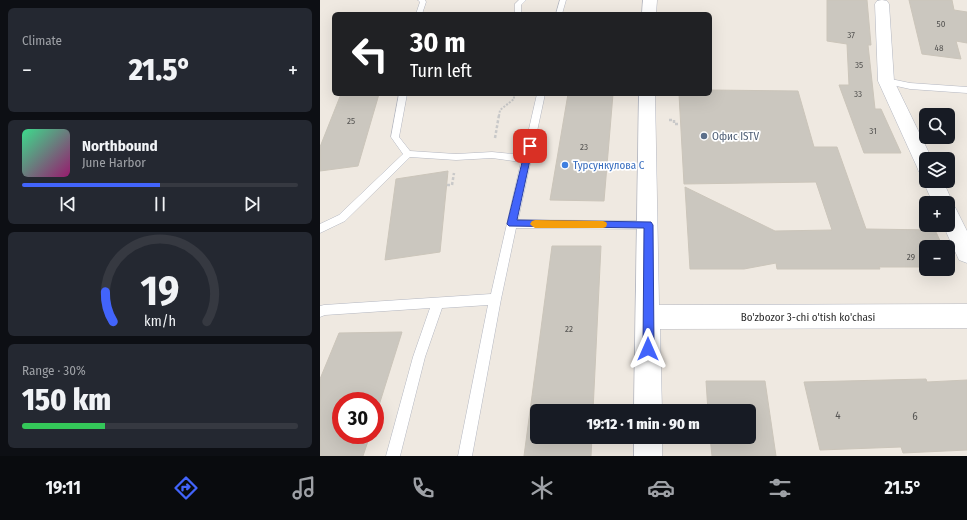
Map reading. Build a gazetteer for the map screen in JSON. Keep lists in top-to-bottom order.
{
  "streets": {
    "street": ["Bo'zbozor 3-chi o'tish ko'chasi"]
  },
  "places": ["Офис ISTV", "Турсункулова С"],
  "house_numbers": [
    "50",
    "37",
    "48",
    "35",
    "33",
    "25",
    "31",
    "23",
    "29",
    "22",
    "4",
    "6"
  ],
  "page": {
    "tile": [
      "Climate",
      ["Range · 30%", "150 km"]
    ],
    "turn": ["30 m", "Turn left"],
    "heat": ["−", "21.5°", "+"],
    "map_buttons": ["+", "−"],
    "song": ["Northbound", "June Harbor"],
    "limit": "30",
    "trip": "19:12 · 1 min · 90 m",
    "tabs": ["19:11", "21.5°"],
    "gauge": ["19", "km/h"]
  }
}
